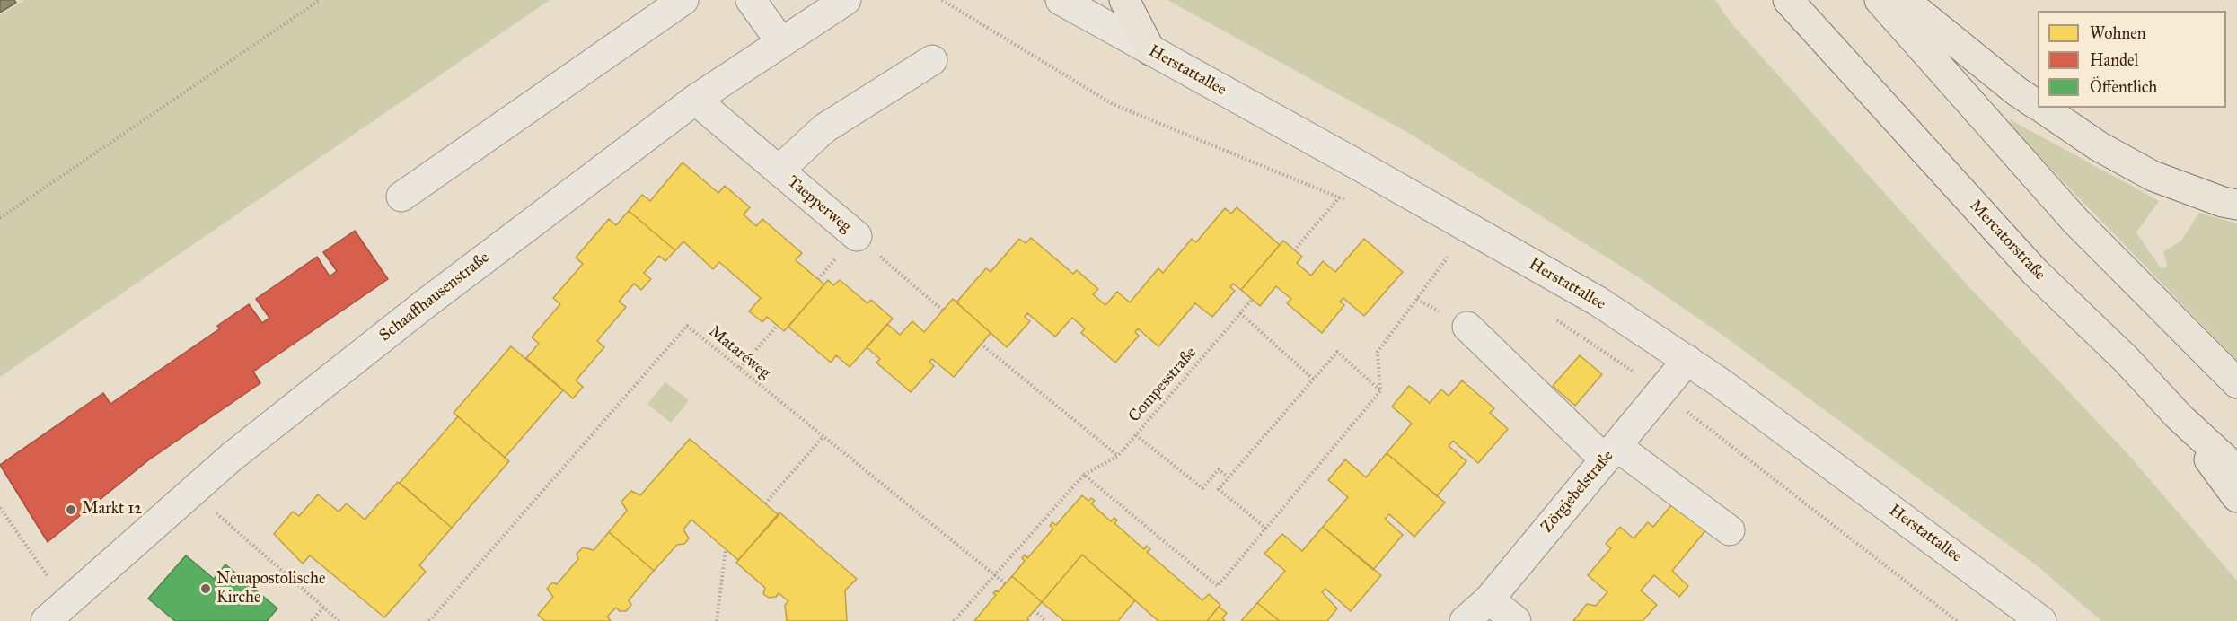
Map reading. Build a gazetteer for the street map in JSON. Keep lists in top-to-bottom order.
{
  "streets": {
    "main road": ["Mercatorstraße"],
    "street": [
      "Herstattallee",
      "Taepperweg",
      "Schaaffhausenstraße",
      "Zörgiebelstraße"
    ],
    "path": ["Mataréweg", "Compesstraße"]
  },
  "crossings": [
    ["Herstattallee", "Zörgiebelstraße"],
    ["Taepperweg", "Schaaffhausenstraße"],
    ["Mataréweg", "Compesstraße"]
  ],
  "places": ["Markt 12", "Neuapostolische Kirche"],
  "legend": ["Wohnen", "Handel", "Öffentlich"]
}
